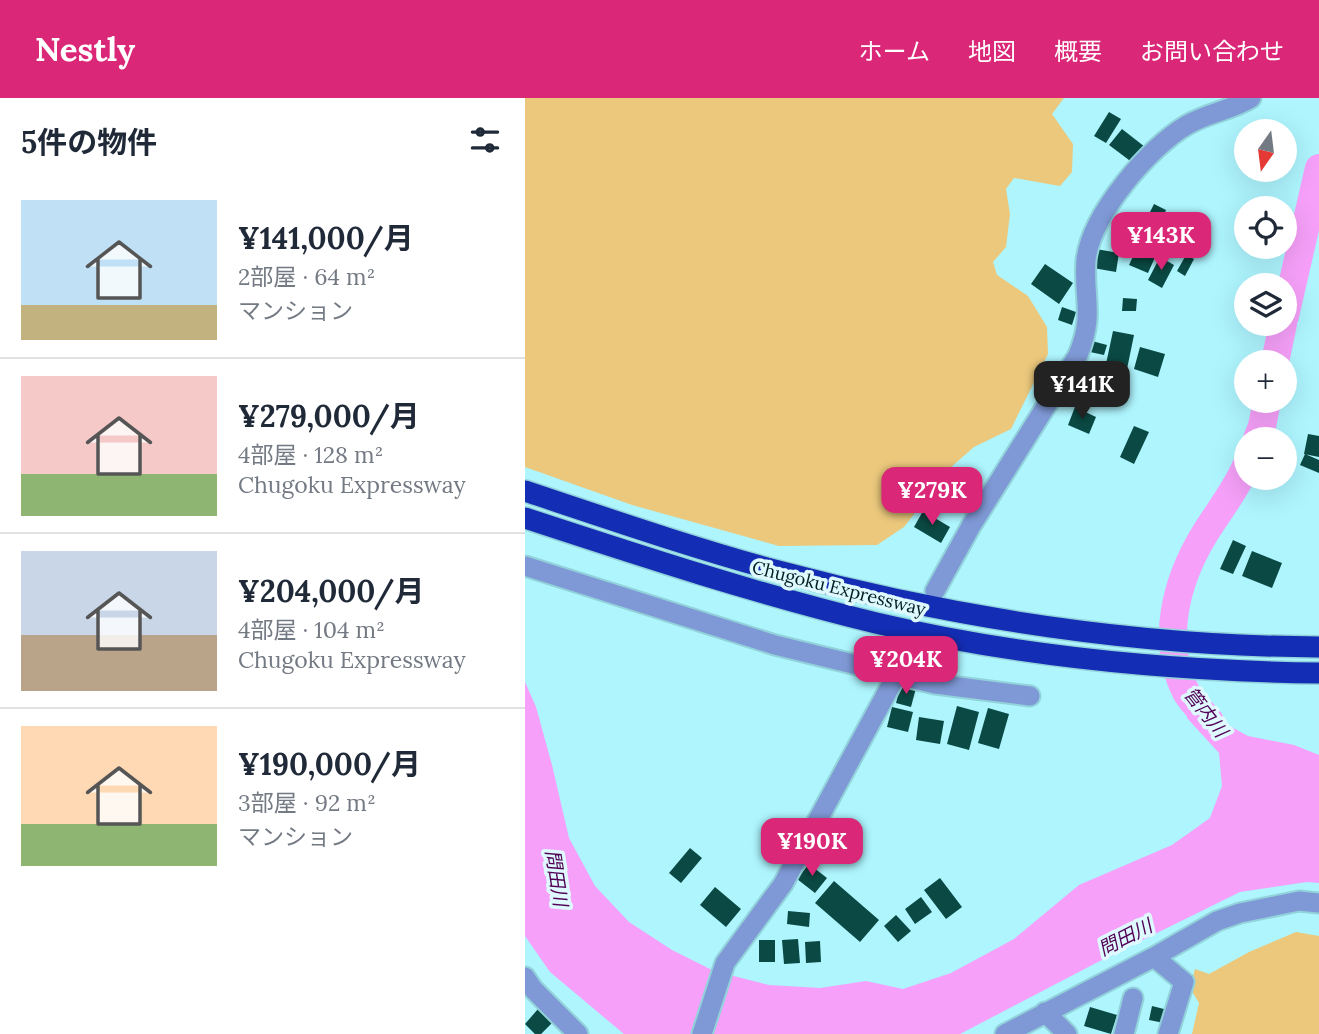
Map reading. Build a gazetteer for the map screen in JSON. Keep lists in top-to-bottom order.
{
  "streets": {
    "highway": ["Chugoku Expressway"]
  },
  "water": ["管内川", "問田川"],
  "north": "bottom",
  "page": {
    "header": "Nestly",
    "nav": [
      "ホーム",
      "地図",
      "概要",
      "お問い合わせ"
    ],
    "heading": "5件の物件",
    "map_buttons": ["+", "−"],
    "list": [
      {
        "name": "¥141,000/月",
        "note": "2部屋 · 64 m² · マンション"
      },
      {
        "name": "¥279,000/月",
        "note": "4部屋 · 128 m² · Chugoku Expressway"
      },
      {
        "name": "¥204,000/月",
        "note": "4部屋 · 104 m² · Chugoku Expressway"
      },
      {
        "name": "¥190,000/月",
        "note": "3部屋 · 92 m² · マンション"
      }
    ],
    "price": [
      "¥143K",
      "¥141K",
      "¥279K",
      "¥204K",
      "¥190K"
    ]
  }
}
